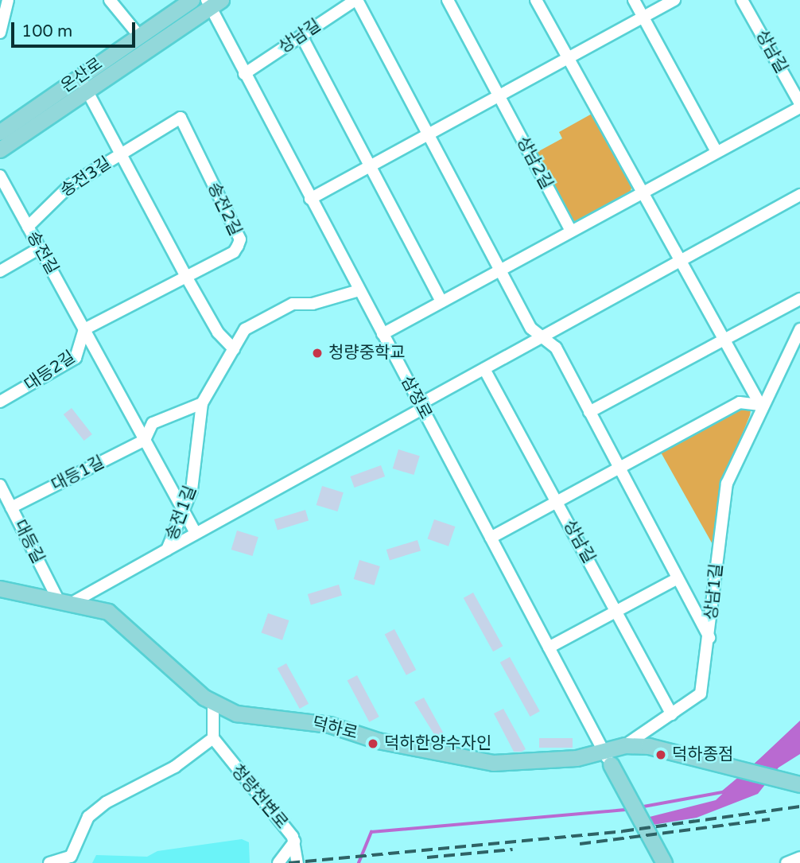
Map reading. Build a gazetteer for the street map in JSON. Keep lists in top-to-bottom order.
{
  "streets": {
    "main road": ["온산로", "덕하로"],
    "street": [
      "상남길",
      "상남2길",
      "송전3길",
      "송전2길",
      "송전길",
      "대등2길",
      "삼정로",
      "대등1길",
      "송전1길",
      "대등길",
      "상남1길",
      "청량천변로"
    ]
  },
  "crossings": [
    ["상남길", "삼정로"],
    ["상남길", "상남1길"],
    ["온산로", "송전3길"],
    ["송전3길", "송전2길"],
    ["송전3길", "송전길"],
    ["송전2길", "송전길"],
    ["송전2길", "대등2길"],
    ["송전길", "대등2길"],
    ["송전길", "대등1길"],
    ["송전길", "송전1길"],
    ["삼정로", "송전1길"],
    ["삼정로", "덕하로"],
    ["대등1길", "대등길"],
    ["송전1길", "덕하로"],
    ["대등길", "덕하로"],
    ["상남1길", "덕하로"]
  ],
  "places": ["청량중학교", "덕하한양수자인", "덕하종점"],
  "scale_bar": "100 m"
}
